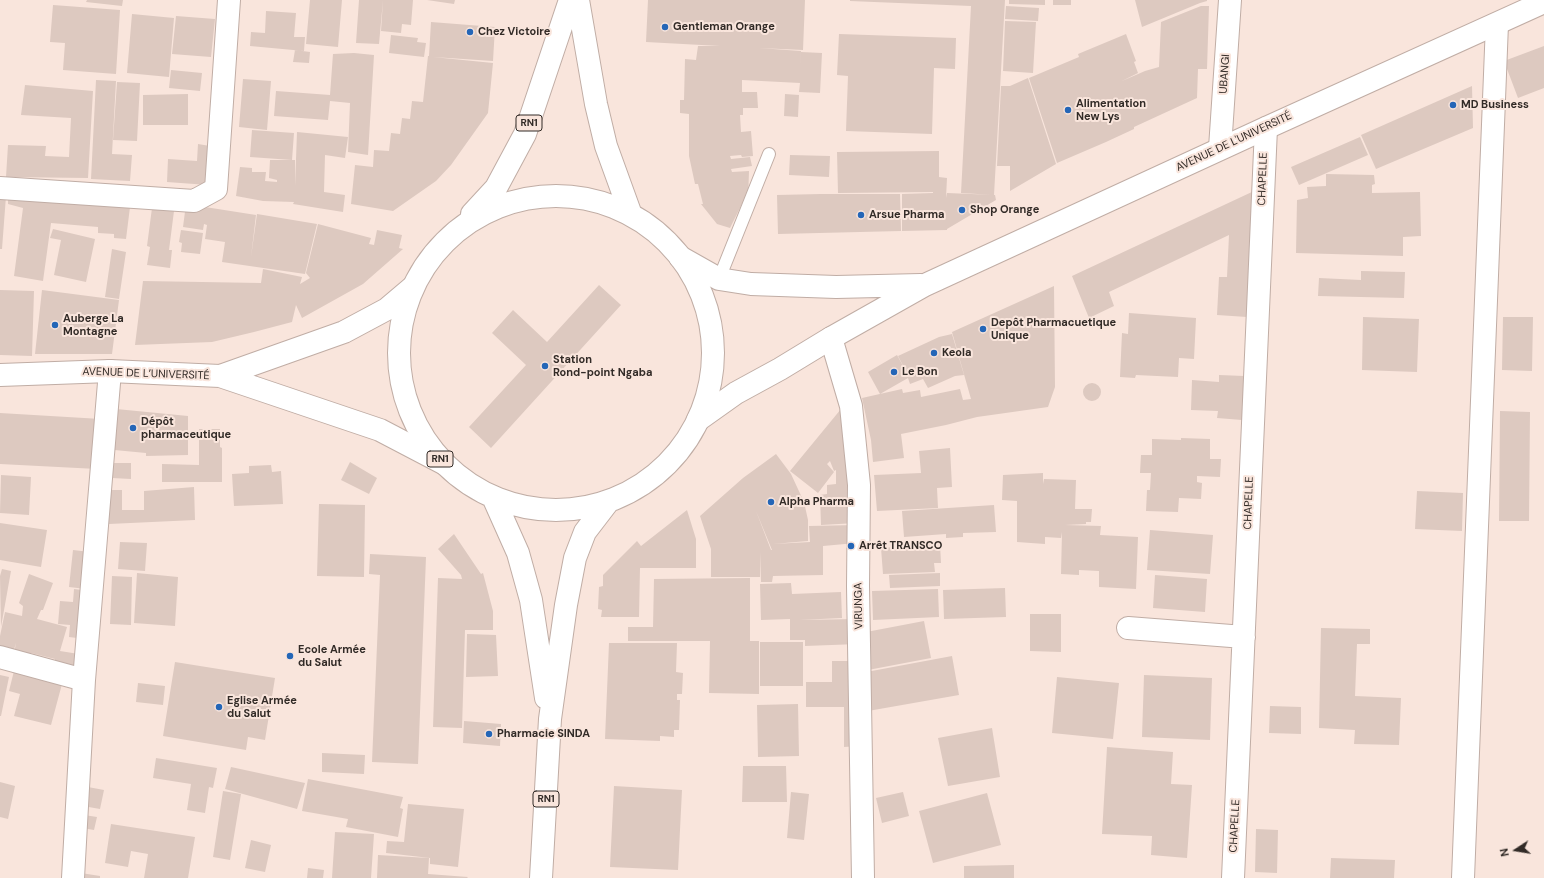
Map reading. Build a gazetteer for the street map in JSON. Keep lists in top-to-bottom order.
{
  "streets": {
    "main road": [
      "UBANGI",
      "RN1",
      "AVENUE DE L'UNIVERSITÉ",
      "CHAPELLE",
      "AVENUE DE L’UNIVERSITÉ",
      "VIRUNGA"
    ]
  },
  "crossings": [
    ["UBANGI", "AVENUE DE L'UNIVERSITÉ"],
    ["RN1", "AVENUE DE L'UNIVERSITÉ"],
    ["AVENUE DE L'UNIVERSITÉ", "CHAPELLE"],
    ["AVENUE DE L'UNIVERSITÉ", "VIRUNGA"]
  ],
  "places": [
    "Gentleman Orange",
    "Chez Victoire",
    "MD Business",
    "Alimentation New Lys",
    "Shop Orange",
    "Arsue Pharma",
    "Auberge La Montagne",
    "Depôt Pharmacuetique Unique",
    "Keola",
    "Station Rond-point Ngaba",
    "Le Bon",
    "Dépôt pharmaceutique",
    "Alpha Pharma",
    "Arrêt TRANSCO",
    "Ecole Armée du Salut",
    "Eglise Armée du Salut",
    "Pharmacie SINDA"
  ],
  "north": "left"
}
